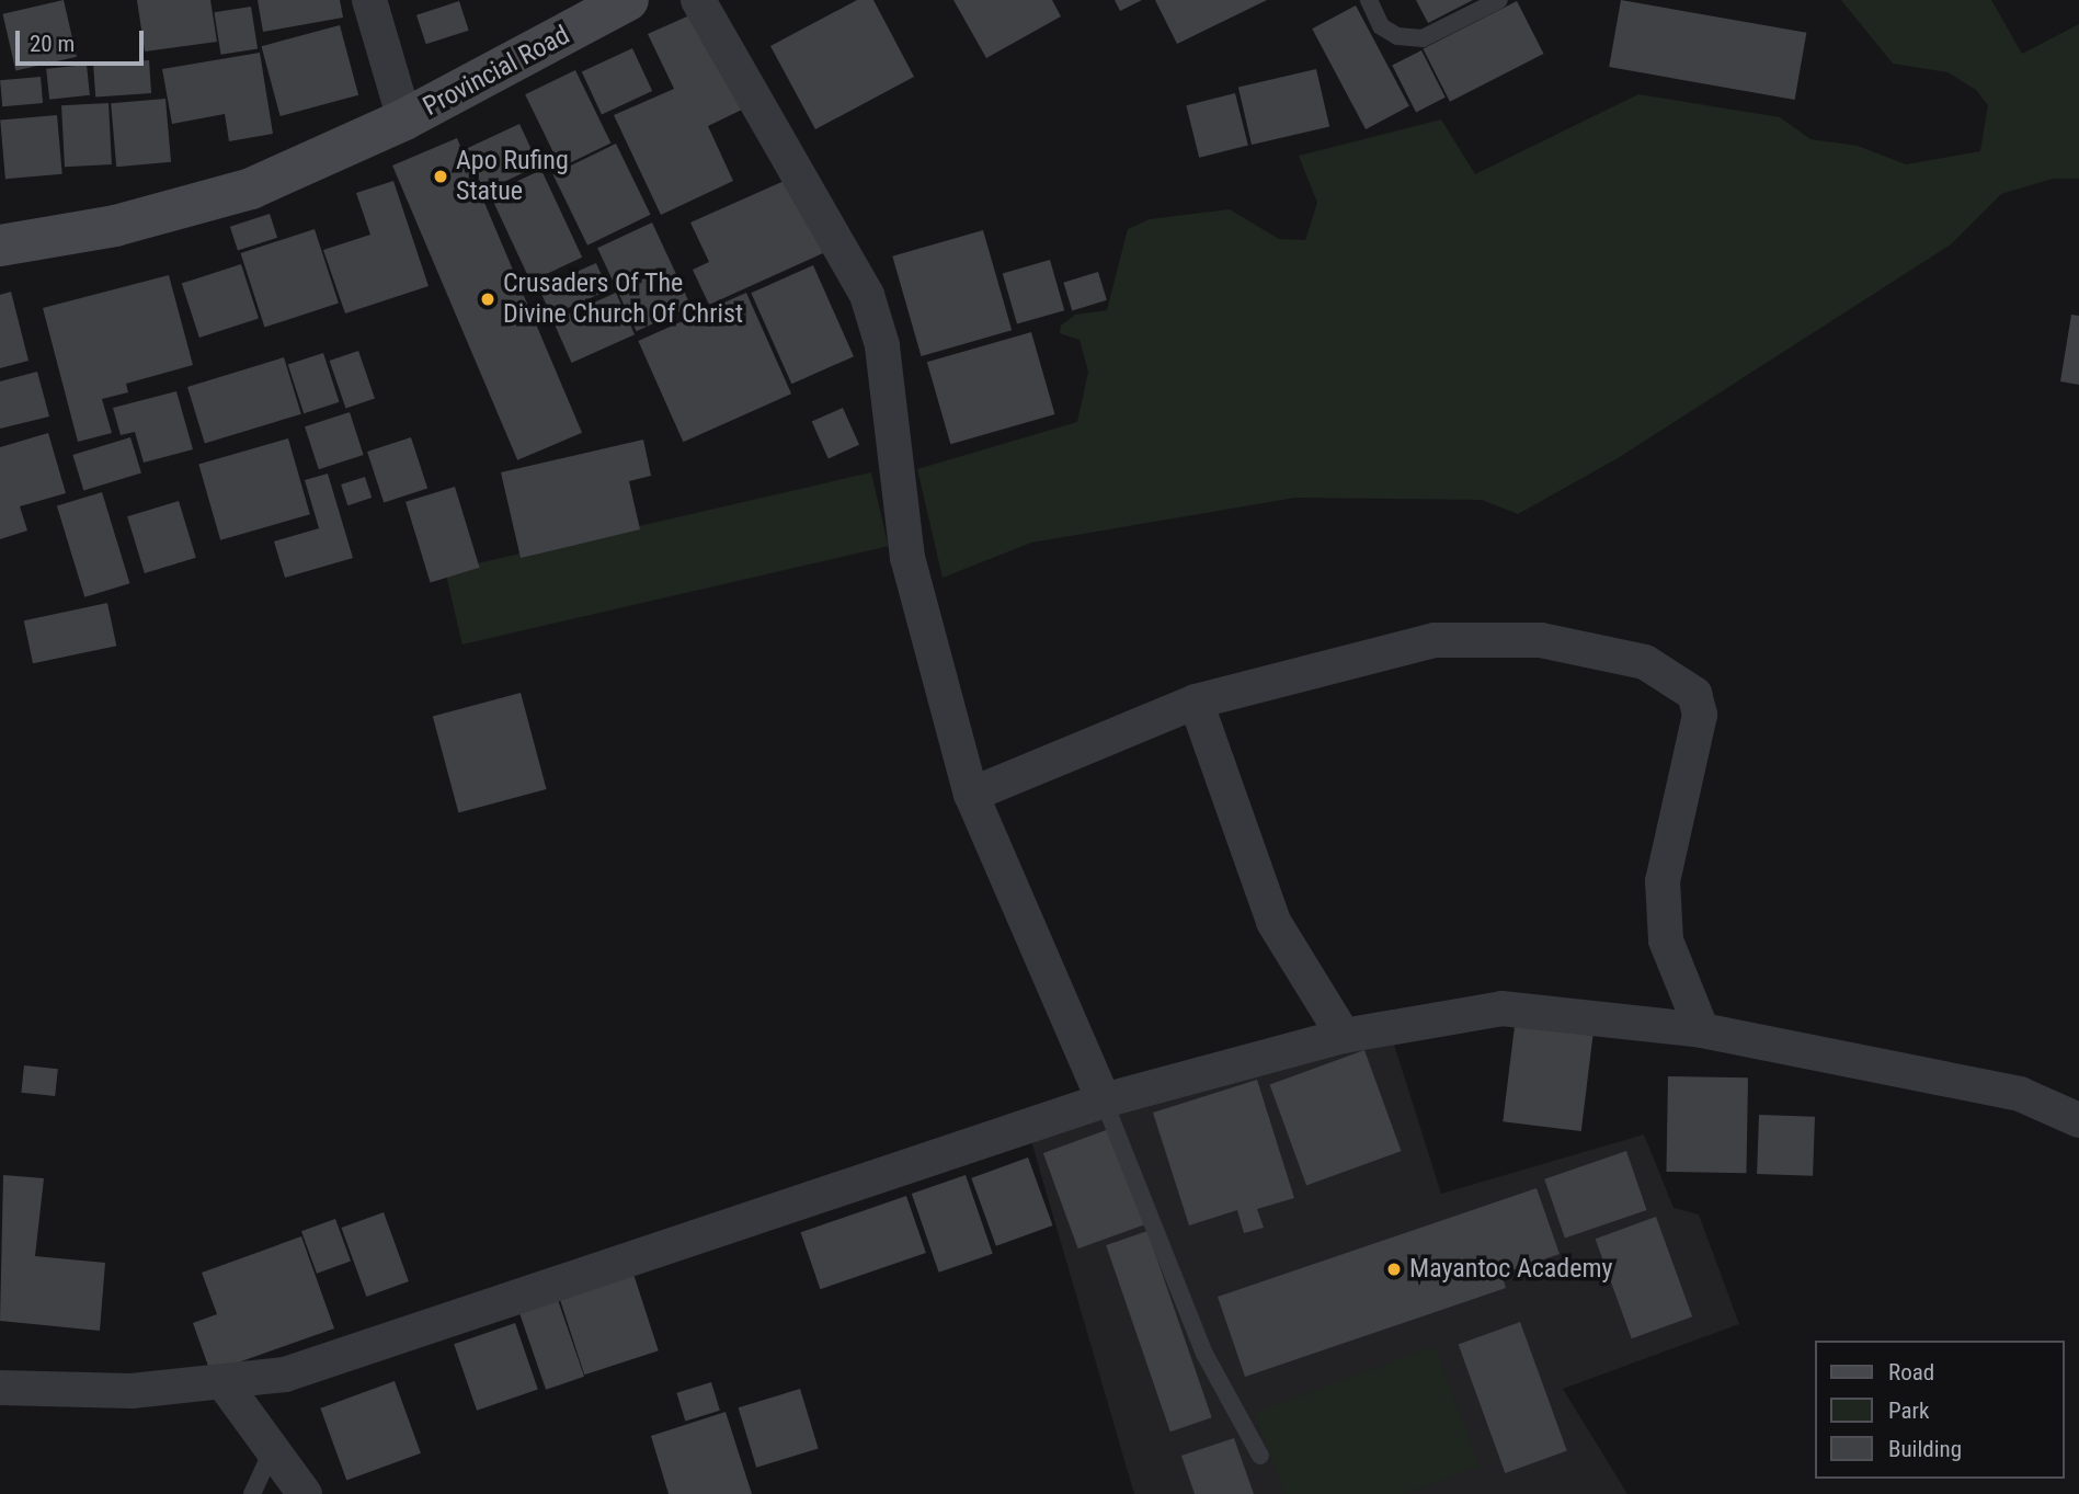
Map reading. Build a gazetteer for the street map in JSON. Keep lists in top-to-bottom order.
{
  "streets": {
    "main road": ["Provincial Road"]
  },
  "places": ["Apo Rufing Statue", "Crusaders Of The Divine Church Of Christ", "Mayantoc Academy"],
  "legend": ["Road", "Park", "Building"],
  "scale_bar": "20 m"
}
